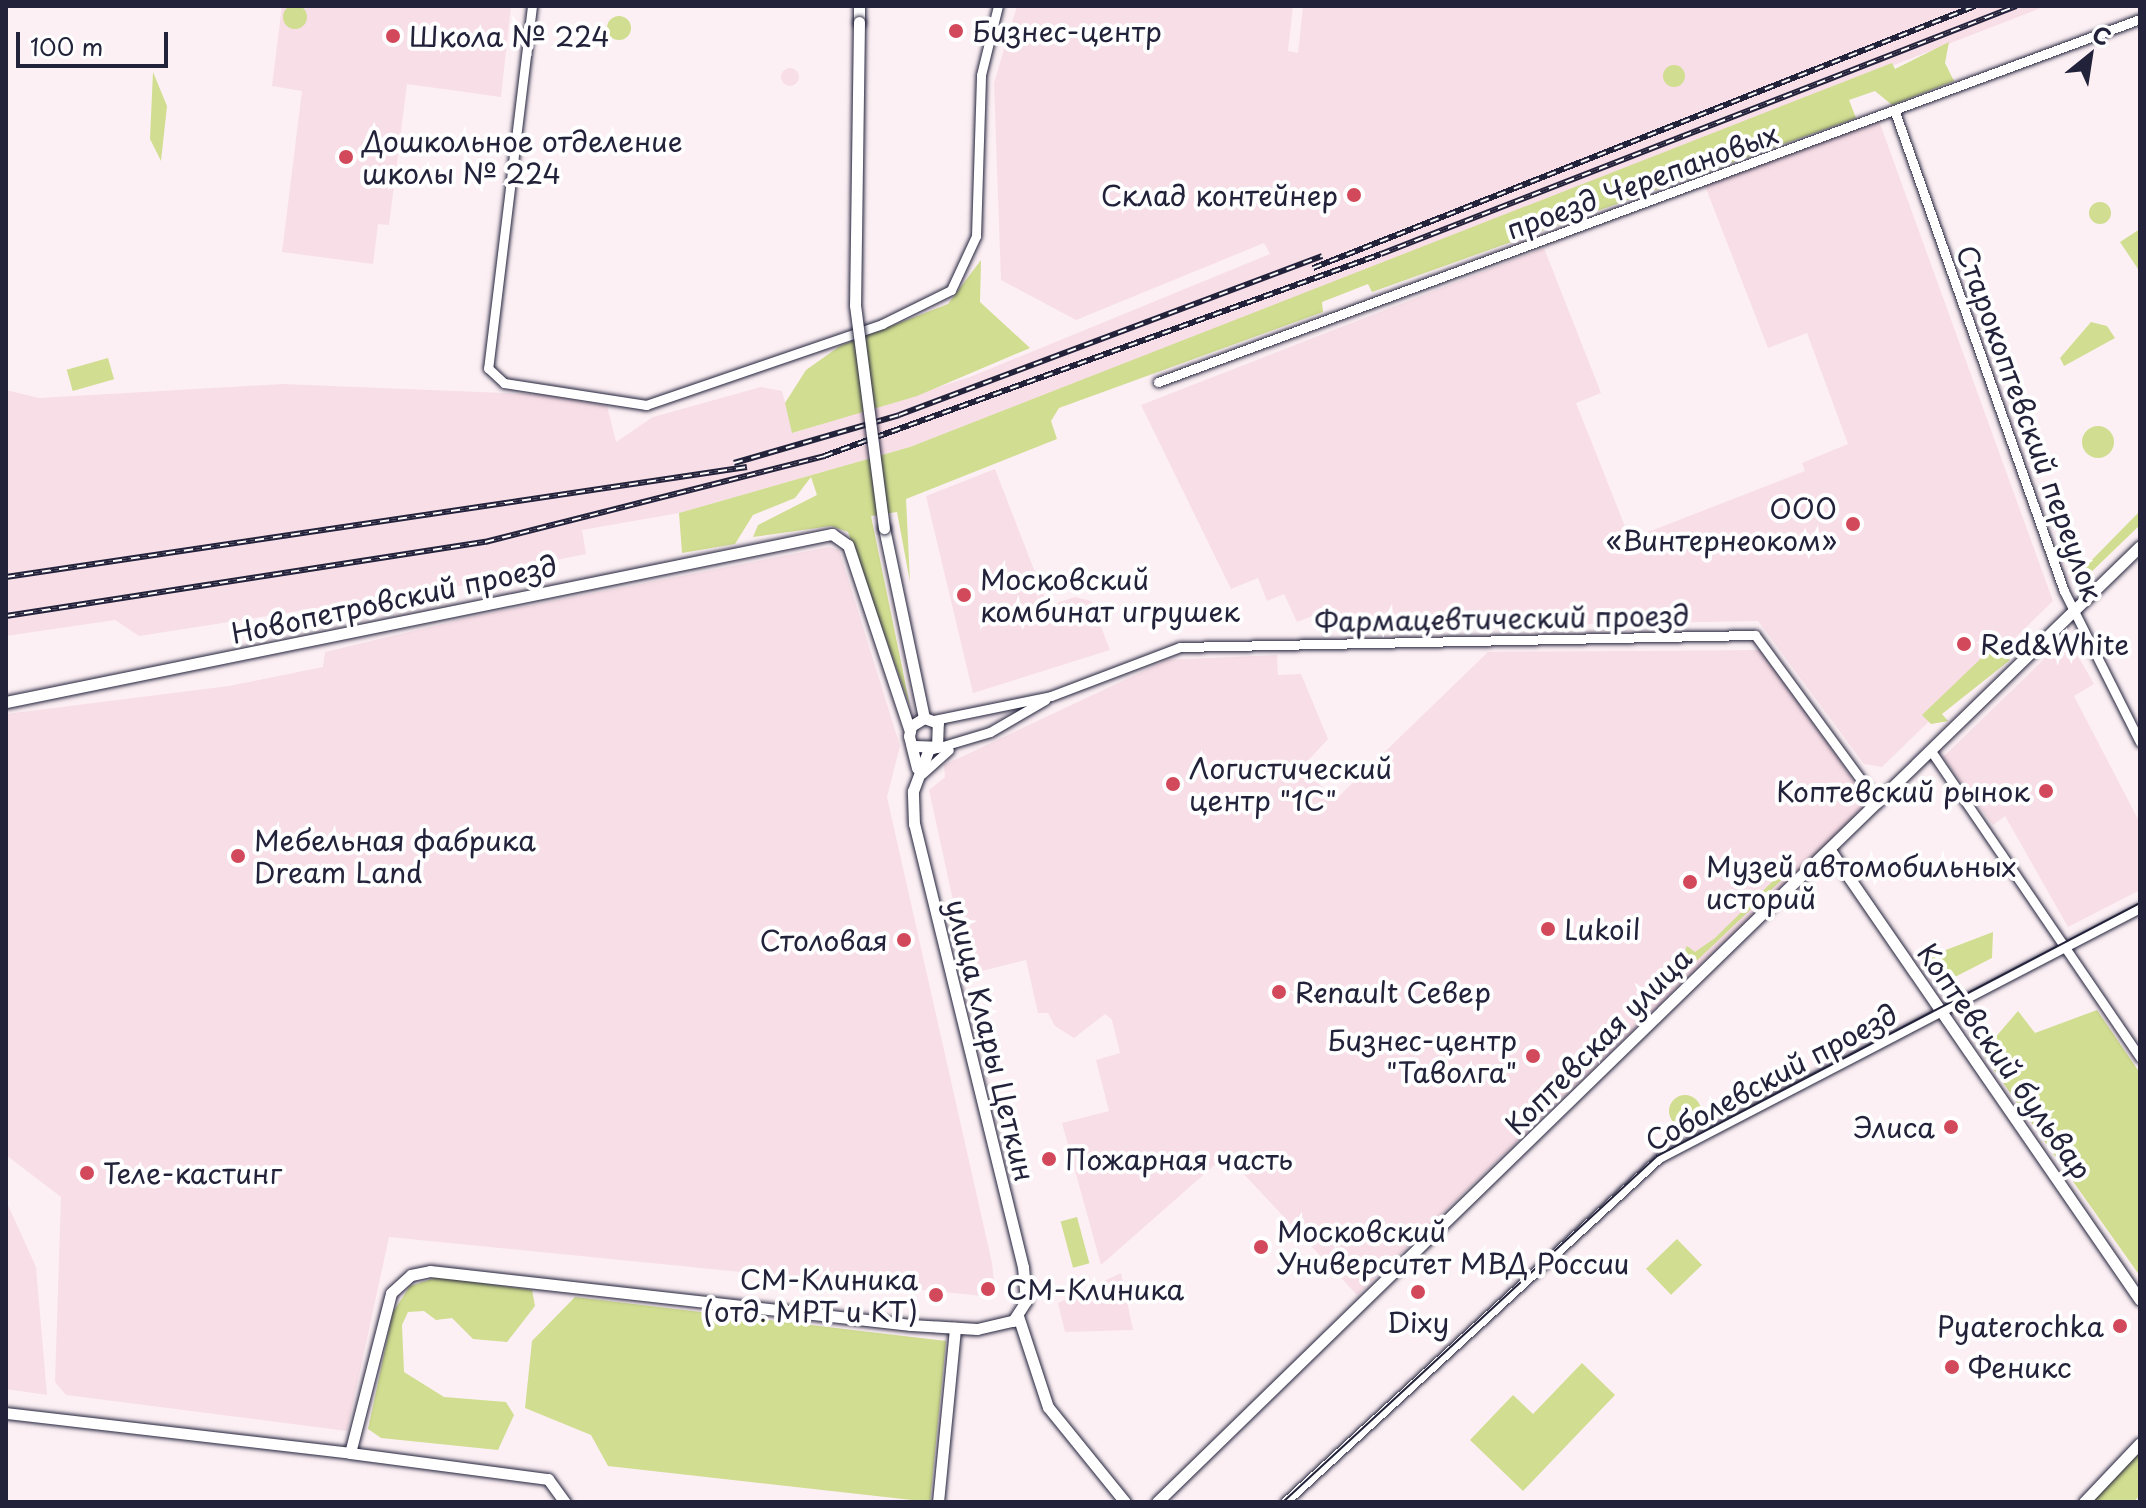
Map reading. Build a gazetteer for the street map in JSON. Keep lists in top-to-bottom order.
{
  "streets": {
    "street": [
      "проезд Черепановых",
      "Старокоптевский переулок",
      "Новопетровский проезд",
      "Фармацевтический проезд",
      "улица Клары Цеткин",
      "Коптевская улица",
      "Коптевский бульвар",
      "Соболевский проезд"
    ]
  },
  "crossings": [
    ["проезд Черепановых", "Старокоптевский переулок"],
    ["Старокоптевский переулок", "Коптевская улица"],
    ["Новопетровский проезд", "улица Клары Цеткин"],
    ["Фармацевтический проезд", "улица Клары Цеткин"],
    ["Фармацевтический проезд", "Коптевская улица"],
    ["Коптевская улица", "Коптевский бульвар"],
    ["Коптевский бульвар", "Соболевский проезд"]
  ],
  "places": [
    "Бизнес-центр",
    "Школа № 224",
    "Дошкольное отделение школы № 224",
    "Склад контейнер",
    "ООО «Винтернеоком»",
    "Московский комбинат игрушек",
    "Red&White",
    "Логистический центр \"1С\"",
    "Коптевский рынок",
    "Мебельная фабрика Dream Land",
    "Музей автомобильных историй",
    "Lukoil",
    "Столовая",
    "Renault Север",
    "Бизнес-центр \"Таволга\"",
    "Элиса",
    "Пожарная часть",
    "Теле-кастинг",
    "Московский Университет МВД России",
    "СМ-Клиника",
    "Dixy",
    "СМ-Клиника (отд. МРТ и КТ)",
    "Pyaterochka",
    "Феникс"
  ],
  "scale_bar": "100 m",
  "north": "top right"
}
